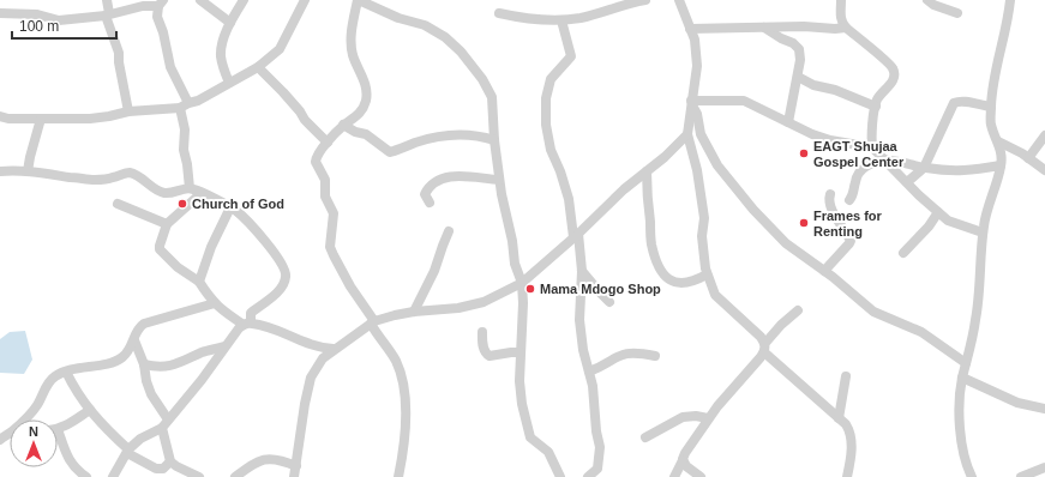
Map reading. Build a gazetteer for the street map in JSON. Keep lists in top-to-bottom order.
{
  "places": [
    "EAGT Shujaa Gospel Center",
    "Church of God",
    "Frames for Renting",
    "Mama Mdogo Shop"
  ],
  "scale_bar": "100 m",
  "north": "top"
}
